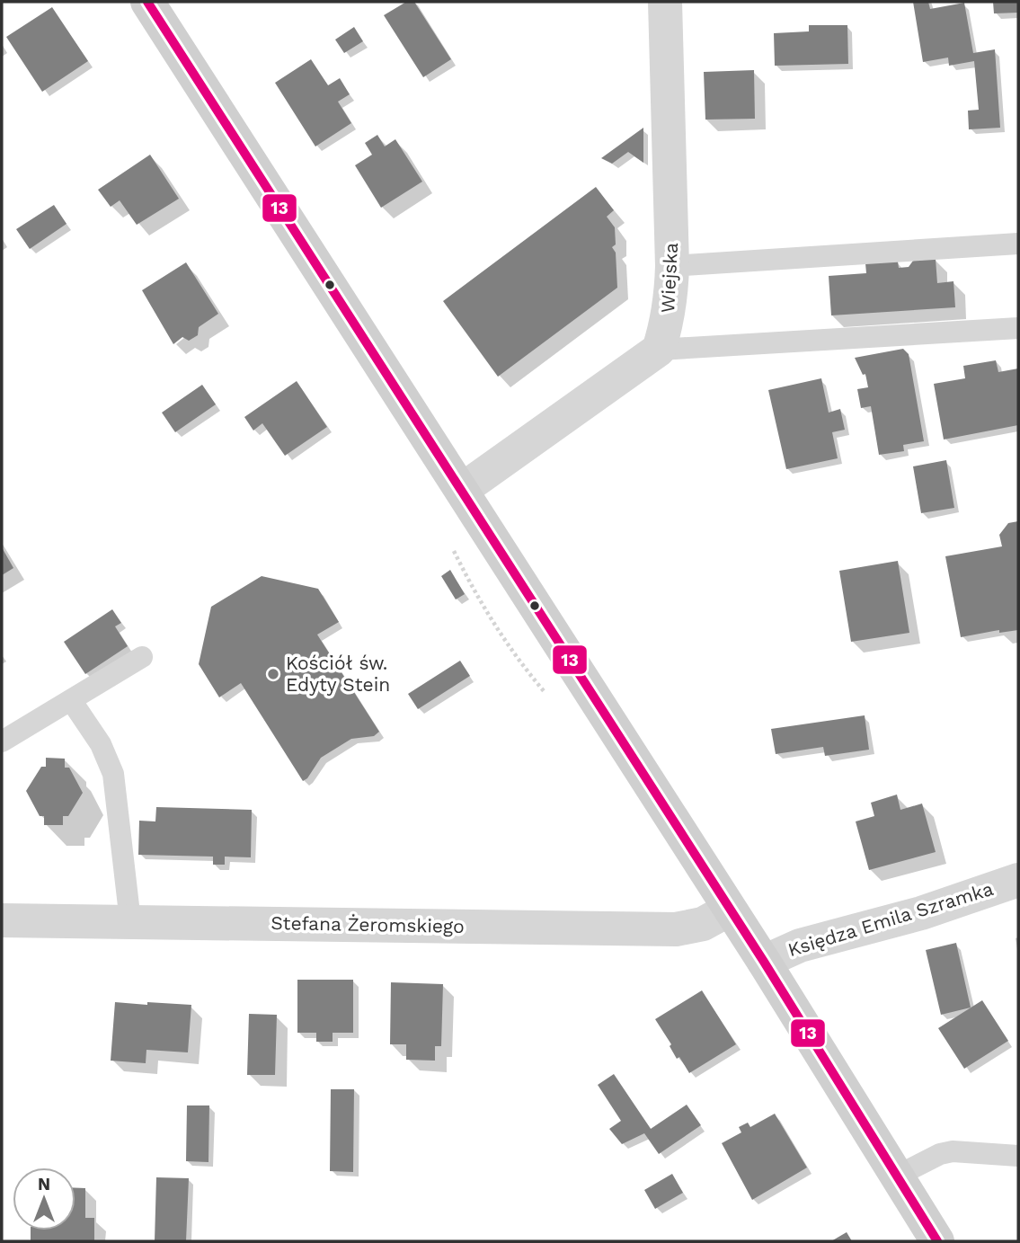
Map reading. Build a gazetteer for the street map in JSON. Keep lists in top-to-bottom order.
{
  "streets": {
    "street": ["Wiejska", "Księdza Emila Szramka", "Stefana Żeromskiego"]
  },
  "places": ["Kościół św. Edyty Stein"],
  "lines": ["transit line 13"],
  "north": "top"
}
